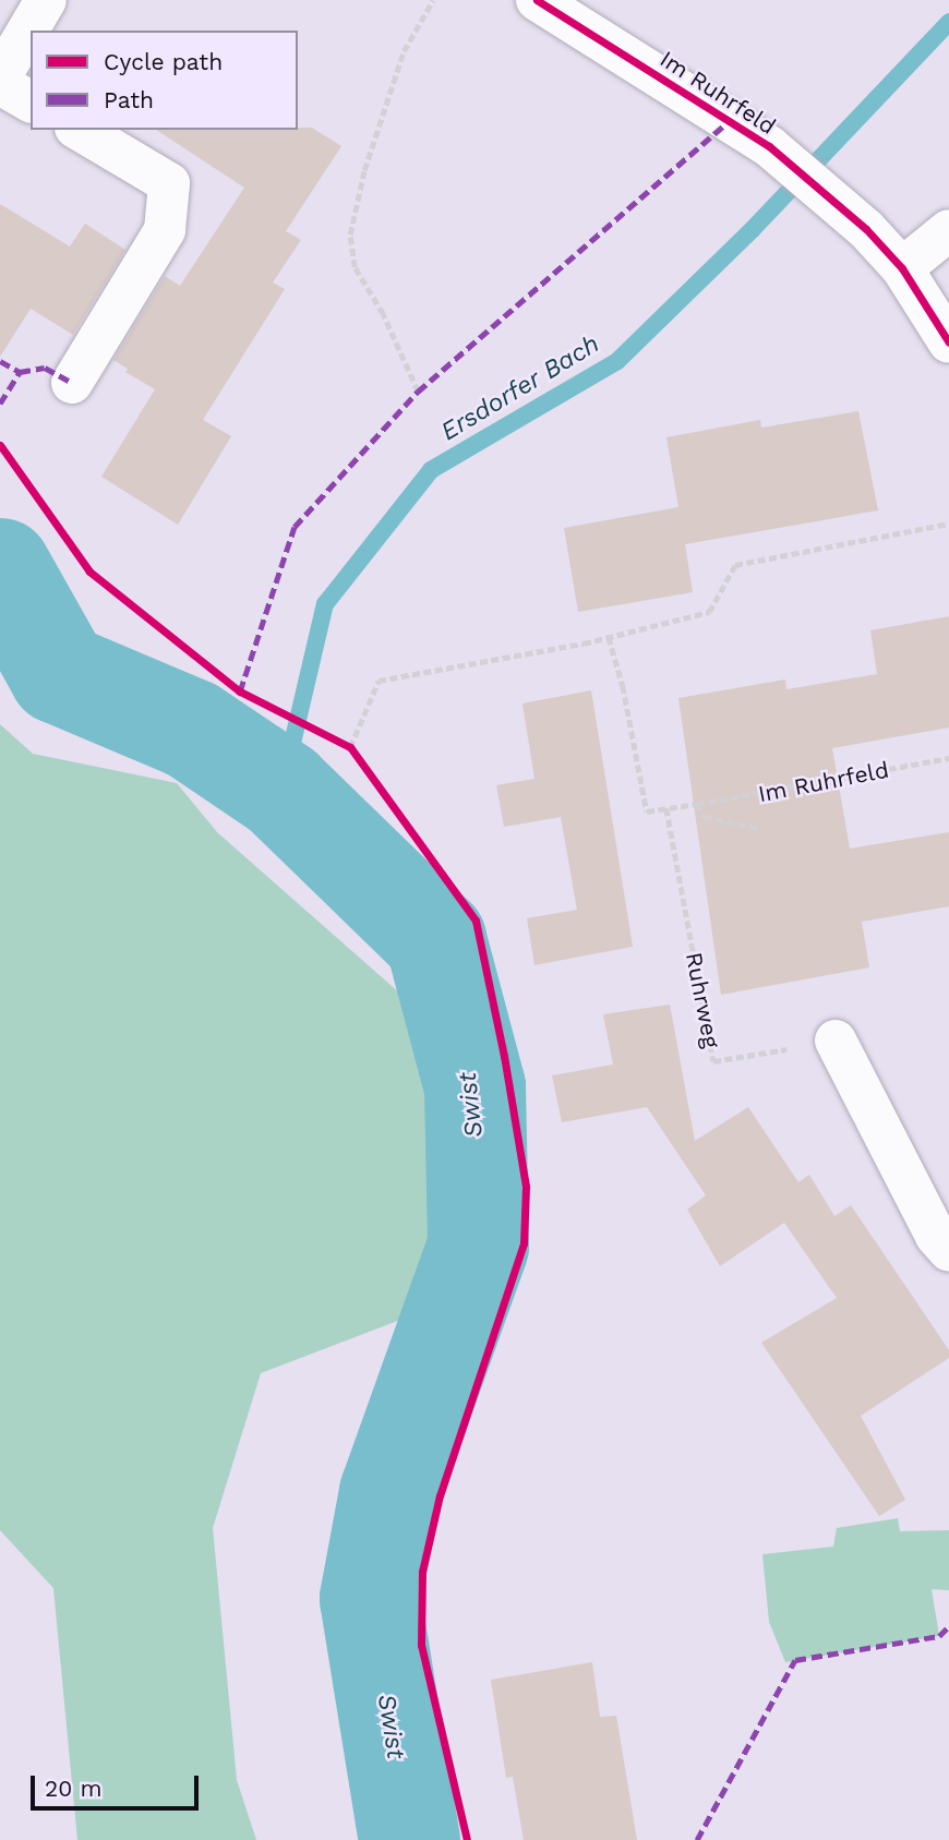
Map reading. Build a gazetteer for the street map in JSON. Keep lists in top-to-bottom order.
{
  "streets": {
    "street": ["Im Ruhrfeld"],
    "path": ["Ruhrweg"]
  },
  "water": ["Ersdorfer Bach", "Swist"],
  "legend": ["Cycle path", "Path"],
  "scale_bar": "20 m"
}
